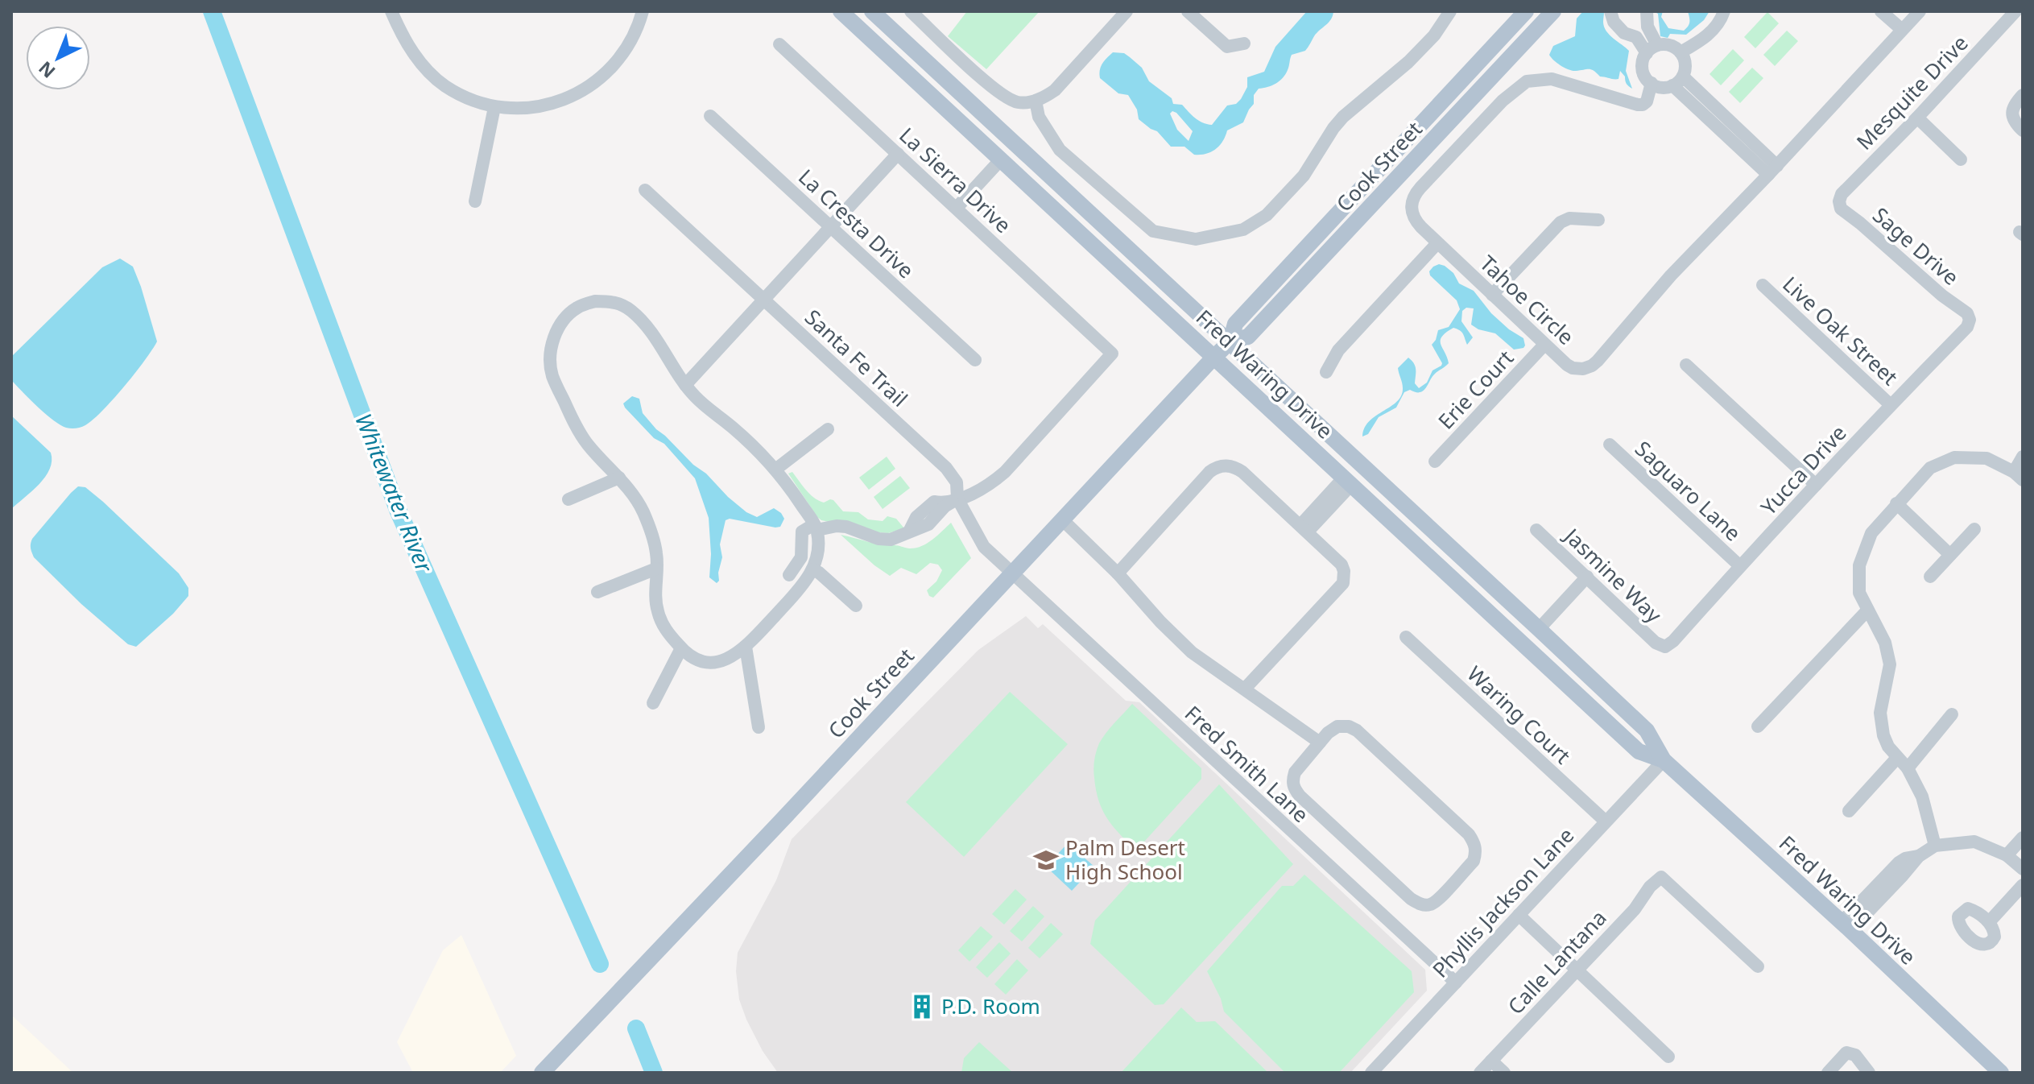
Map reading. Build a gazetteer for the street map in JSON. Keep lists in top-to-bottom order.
{
  "streets": {
    "main road": ["Cook Street", "Fred Waring Drive"],
    "street": [
      "Mesquite Drive",
      "La Sierra Drive",
      "La Cresta Drive",
      "Sage Drive",
      "Tahoe Circle",
      "Live Oak Street",
      "Santa Fe Trail",
      "Erie Court",
      "Yucca Drive",
      "Saguaro Lane",
      "Jasmine Way",
      "Waring Court",
      "Fred Smith Lane",
      "Phyllis Jackson Lane",
      "Calle Lantana"
    ]
  },
  "crossings": [
    ["Mesquite Drive", "Sage Drive"],
    ["Cook Street", "Santa Fe Trail"],
    ["Cook Street", "Fred Waring Drive"],
    ["Cook Street", "Fred Smith Lane"],
    ["La Sierra Drive", "Santa Fe Trail"],
    ["Sage Drive", "Yucca Drive"],
    ["Tahoe Circle", "Erie Court"],
    ["Live Oak Street", "Yucca Drive"],
    ["Santa Fe Trail", "Fred Smith Lane"],
    ["Fred Waring Drive", "Phyllis Jackson Lane"],
    ["Yucca Drive", "Saguaro Lane"],
    ["Yucca Drive", "Jasmine Way"],
    ["Waring Court", "Phyllis Jackson Lane"],
    ["Fred Smith Lane", "Phyllis Jackson Lane"]
  ],
  "water": ["Whitewater River"],
  "places": {
    "school or university": ["Palm Desert High School"],
    "building": ["P.D. Room"]
  },
  "north": "bottom left"
}
